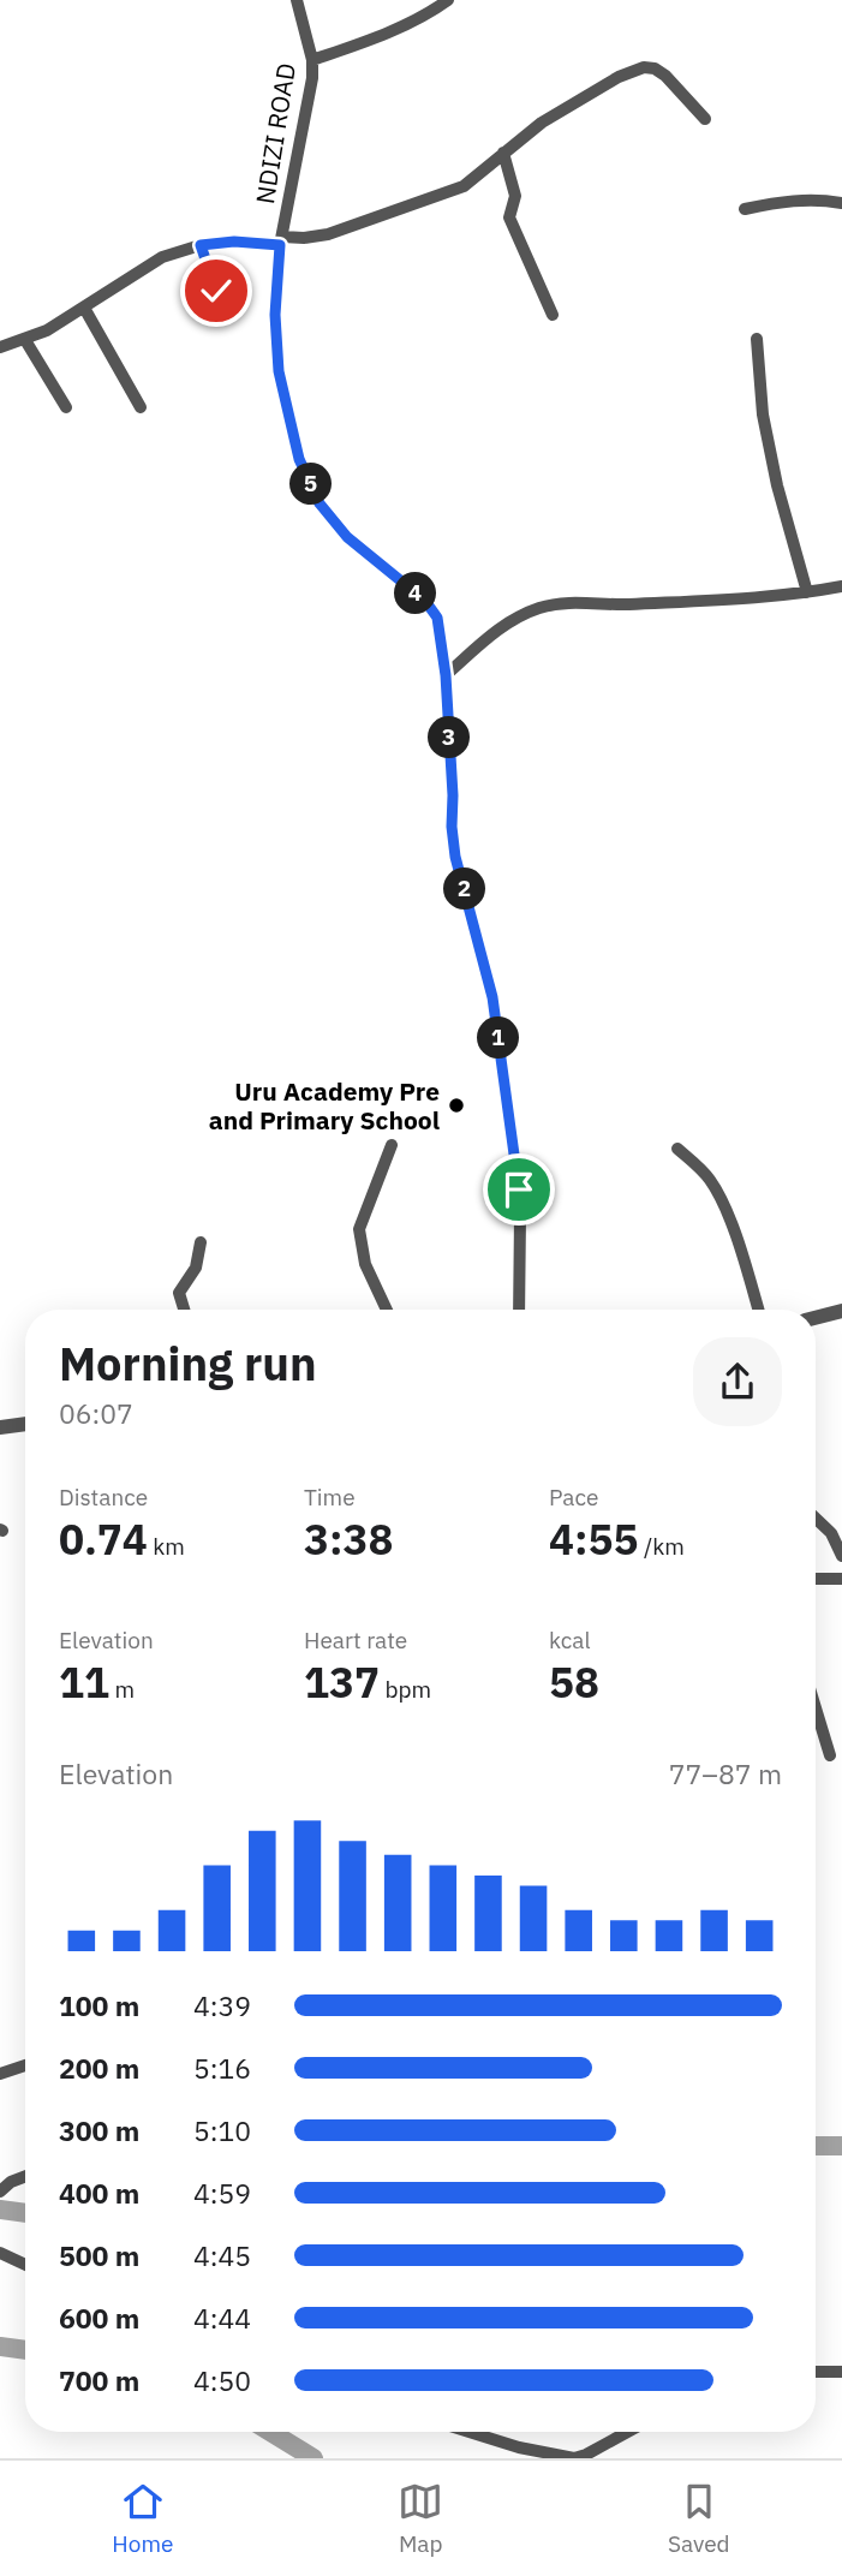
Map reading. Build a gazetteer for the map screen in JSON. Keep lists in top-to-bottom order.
{
  "streets": {
    "street": ["NDIZI ROAD"]
  },
  "places": ["Uru Academy Pre and Primary School"],
  "page": {
    "pins": [
      "5",
      "4",
      "3",
      "2",
      "1"
    ],
    "heading": ["Morning run", "06:07"],
    "stats": [
      ["Distance", "0.74 km"],
      ["Time", "3:38"],
      ["Pace", "4:55 /km"],
      ["Elevation", "11 m"],
      ["Heart rate", "137 bpm"],
      ["kcal", "58"]
    ],
    "chart": ["Elevation", "77–87 m"],
    "list": [
      {
        "name": "100 m",
        "note": "4:39"
      },
      {
        "name": "200 m",
        "note": "5:16"
      },
      {
        "name": "300 m",
        "note": "5:10"
      },
      {
        "name": "400 m",
        "note": "4:59"
      },
      {
        "name": "500 m",
        "note": "4:45"
      },
      {
        "name": "600 m",
        "note": "4:44"
      },
      {
        "name": "700 m",
        "note": "4:50"
      }
    ],
    "tabs": ["Home", "Map", "Saved"]
  }
}
